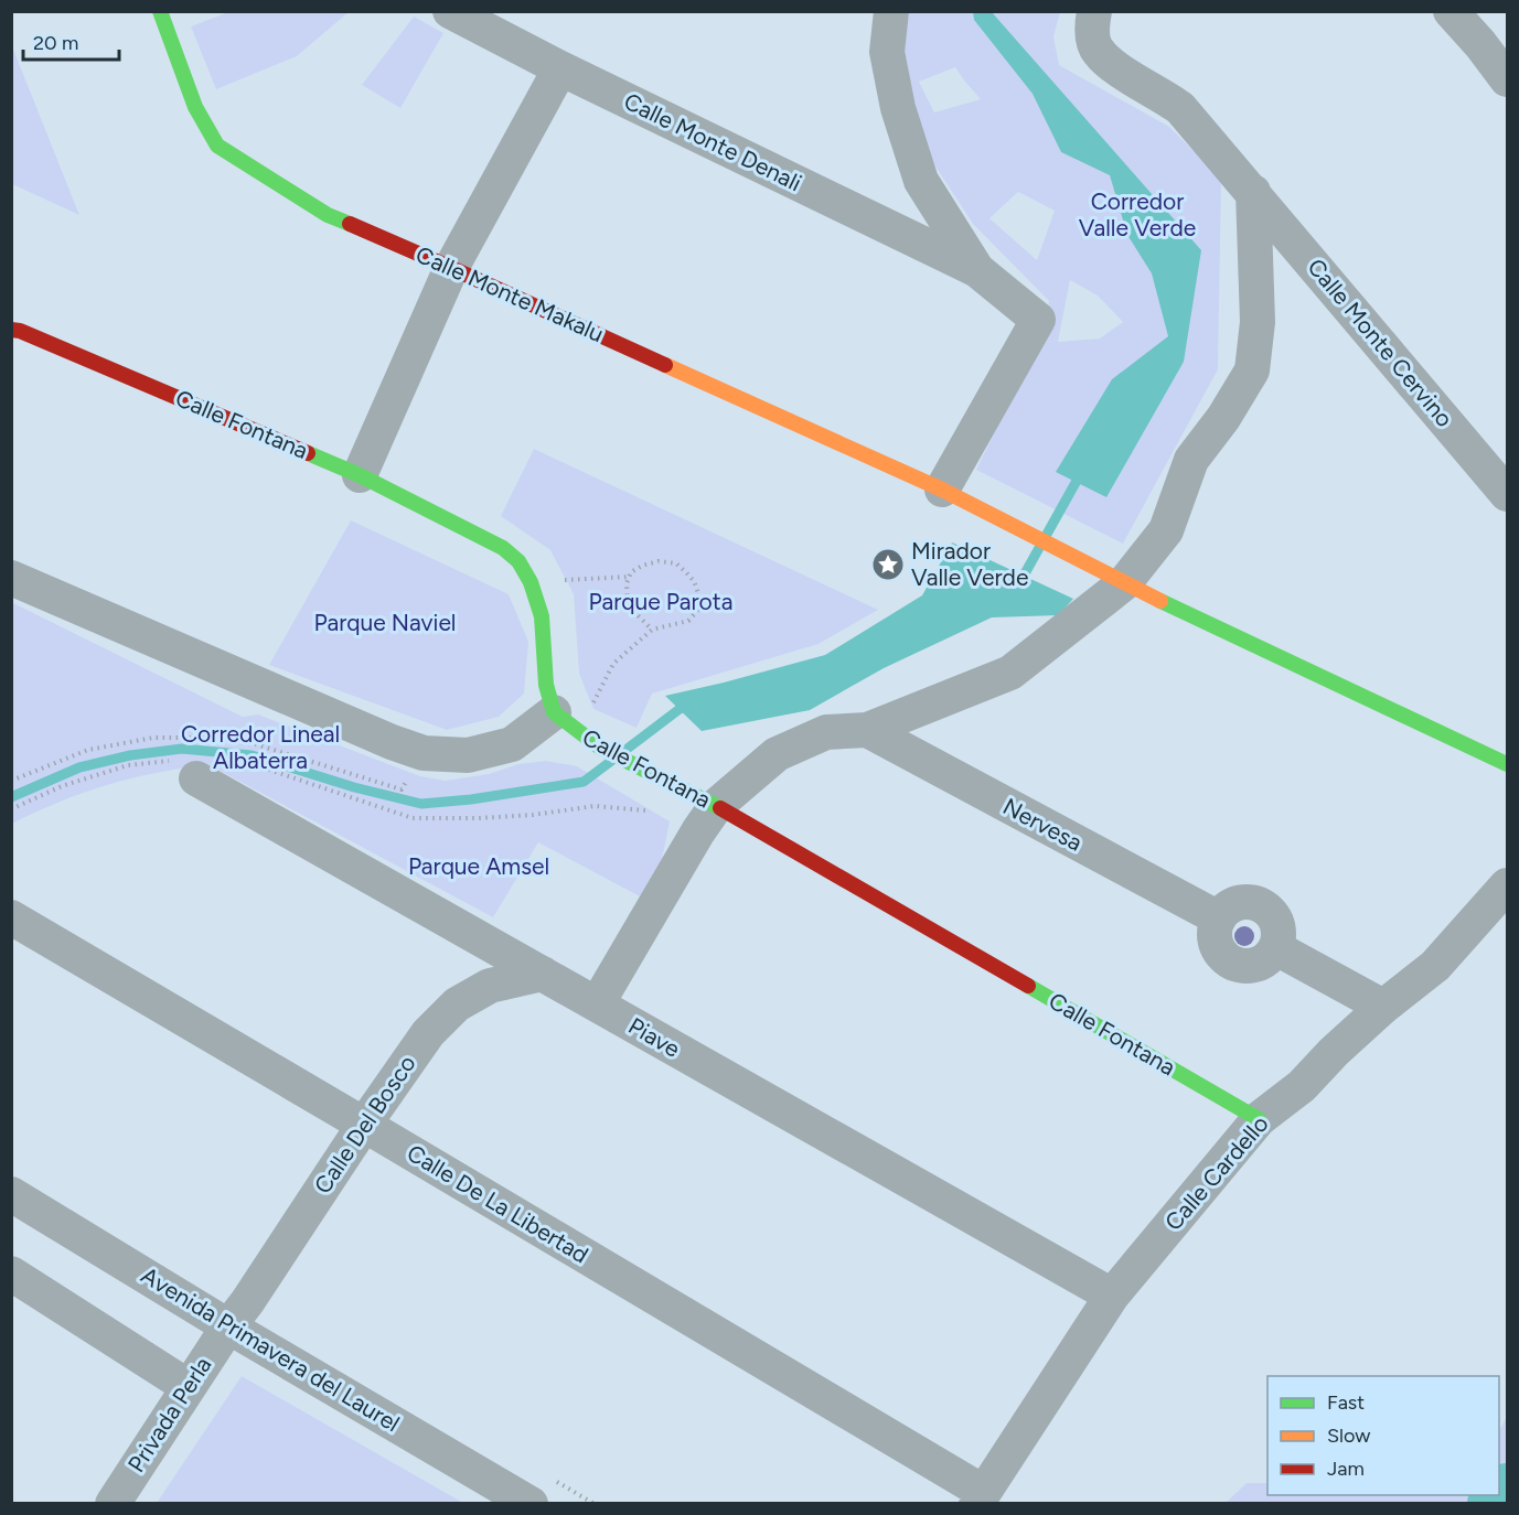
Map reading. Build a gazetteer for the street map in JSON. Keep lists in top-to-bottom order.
{
  "streets": {
    "street": [
      "Calle Monte Denali",
      "Calle Monte Makalu",
      "Calle Monte Cervino",
      "Calle Fontana",
      "Nervesa",
      "Piave",
      "Calle Del Bosco",
      "Calle Cardello",
      "Calle De La Libertad",
      "Avenida Primavera del Laurel",
      "Privada Perla"
    ]
  },
  "crossings": [
    ["Calle Fontana", "Calle Cardello"],
    ["Nervesa", "Calle Cardello"],
    ["Piave", "Calle Del Bosco"],
    ["Piave", "Calle Cardello"],
    ["Calle Del Bosco", "Calle De La Libertad"],
    ["Calle Del Bosco", "Avenida Primavera del Laurel"],
    ["Calle Del Bosco", "Privada Perla"],
    ["Calle Cardello", "Calle De La Libertad"],
    ["Avenida Primavera del Laurel", "Privada Perla"]
  ],
  "parks": [
    "Corredor Valle Verde",
    "Parque Parota",
    "Parque Naviel",
    "Corredor Lineal Albaterra",
    "Parque Amsel"
  ],
  "places": {
    "place": ["Mirador Valle Verde"]
  },
  "legend": ["Fast", "Slow", "Jam"],
  "scale_bar": "20 m"
}
